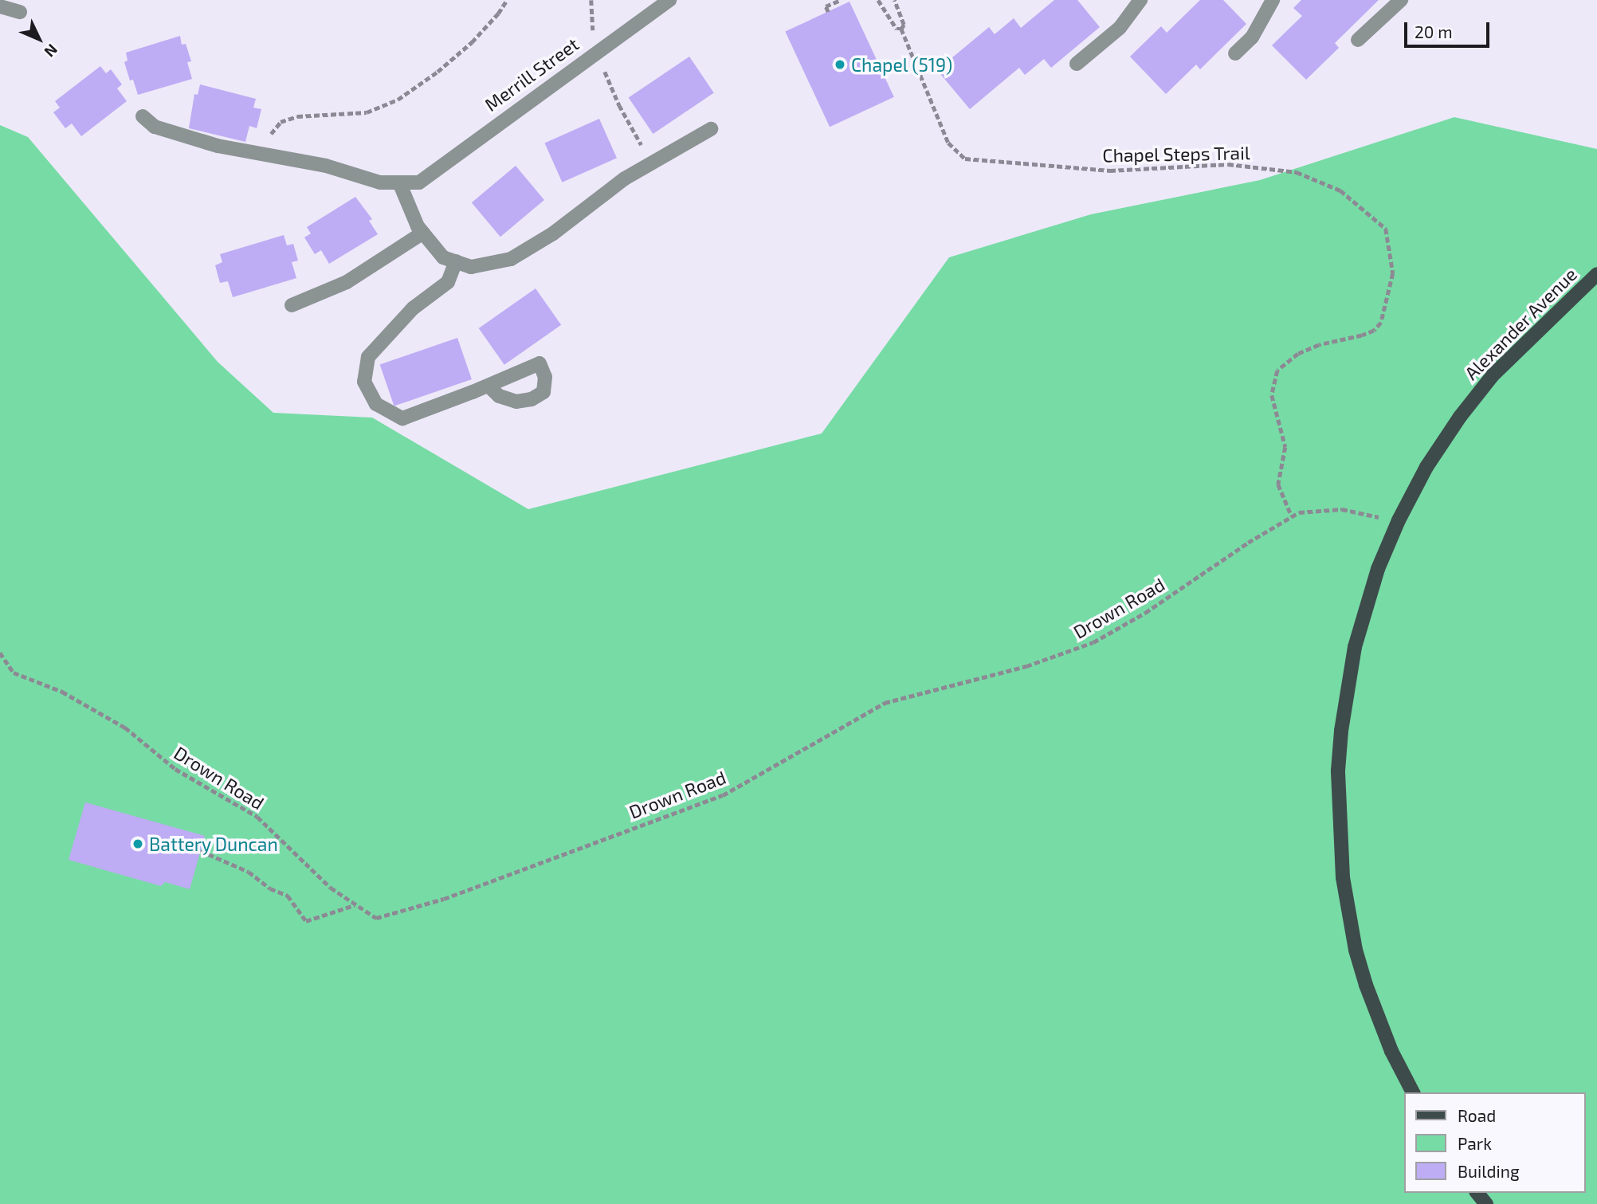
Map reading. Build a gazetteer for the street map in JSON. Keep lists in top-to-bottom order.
{
  "streets": {
    "main road": ["Alexander Avenue"],
    "street": ["Merrill Street"],
    "path": ["Chapel Steps Trail", "Drown Road"]
  },
  "crossings": [
    ["Chapel Steps Trail", "Drown Road"],
    ["Alexander Avenue", "Drown Road"]
  ],
  "places": ["Chapel (519)", "Battery Duncan"],
  "legend": ["Road", "Park", "Building"],
  "scale_bar": "20 m",
  "north": "bottom right"
}
